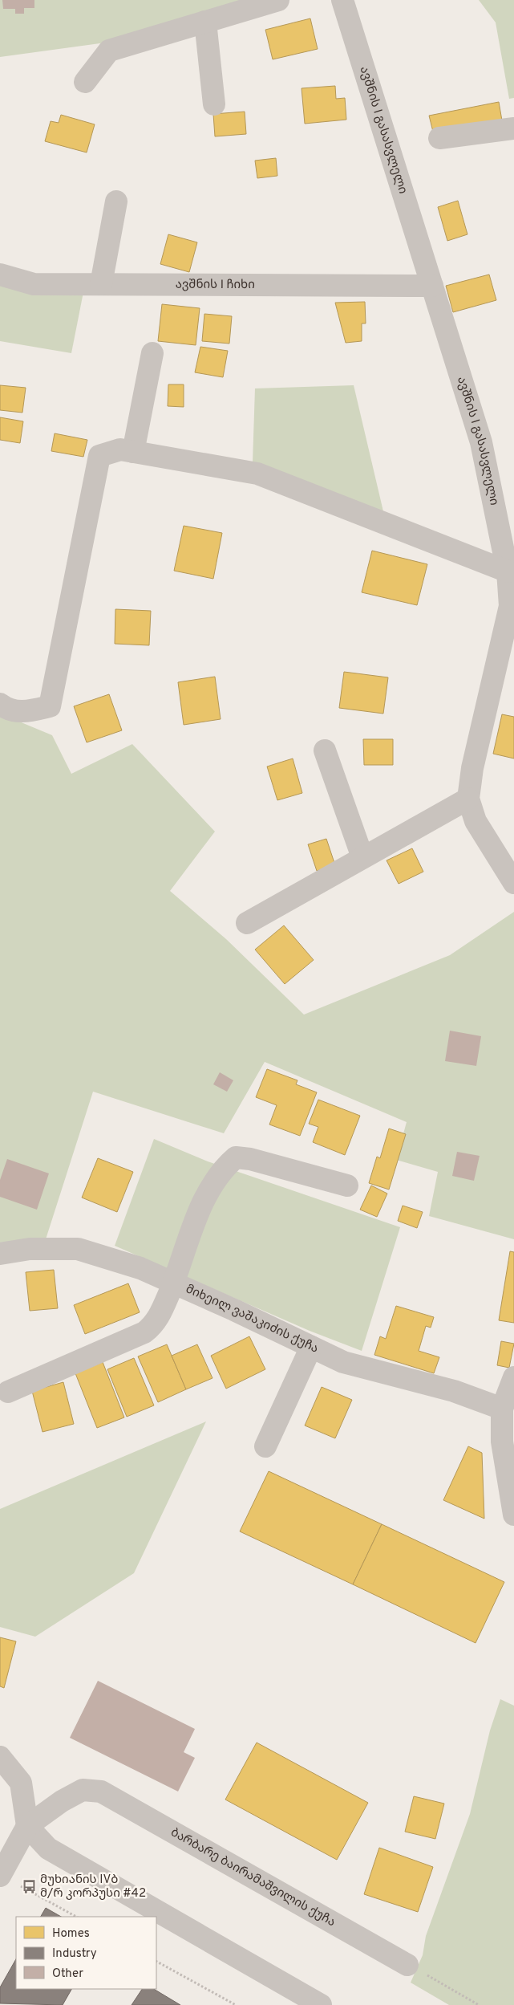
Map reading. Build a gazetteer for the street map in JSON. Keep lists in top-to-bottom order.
{
  "streets": {
    "street": [
      "ავშნის I გასასვლელი",
      "ავშნის I ჩიხი",
      "მიხეილ ვაშაკიძის ქუჩა",
      "ბარბარე ბაირამაშვილის ქუჩა"
    ]
  },
  "crossings": [
    ["ავშნის I გასასვლელი", "ავშნის I ჩიხი"]
  ],
  "places": {
    "bus stop": ["მუხიანის IVბ მ/რ კორპუსი #42"]
  },
  "legend": ["Homes", "Industry", "Other"]
}
